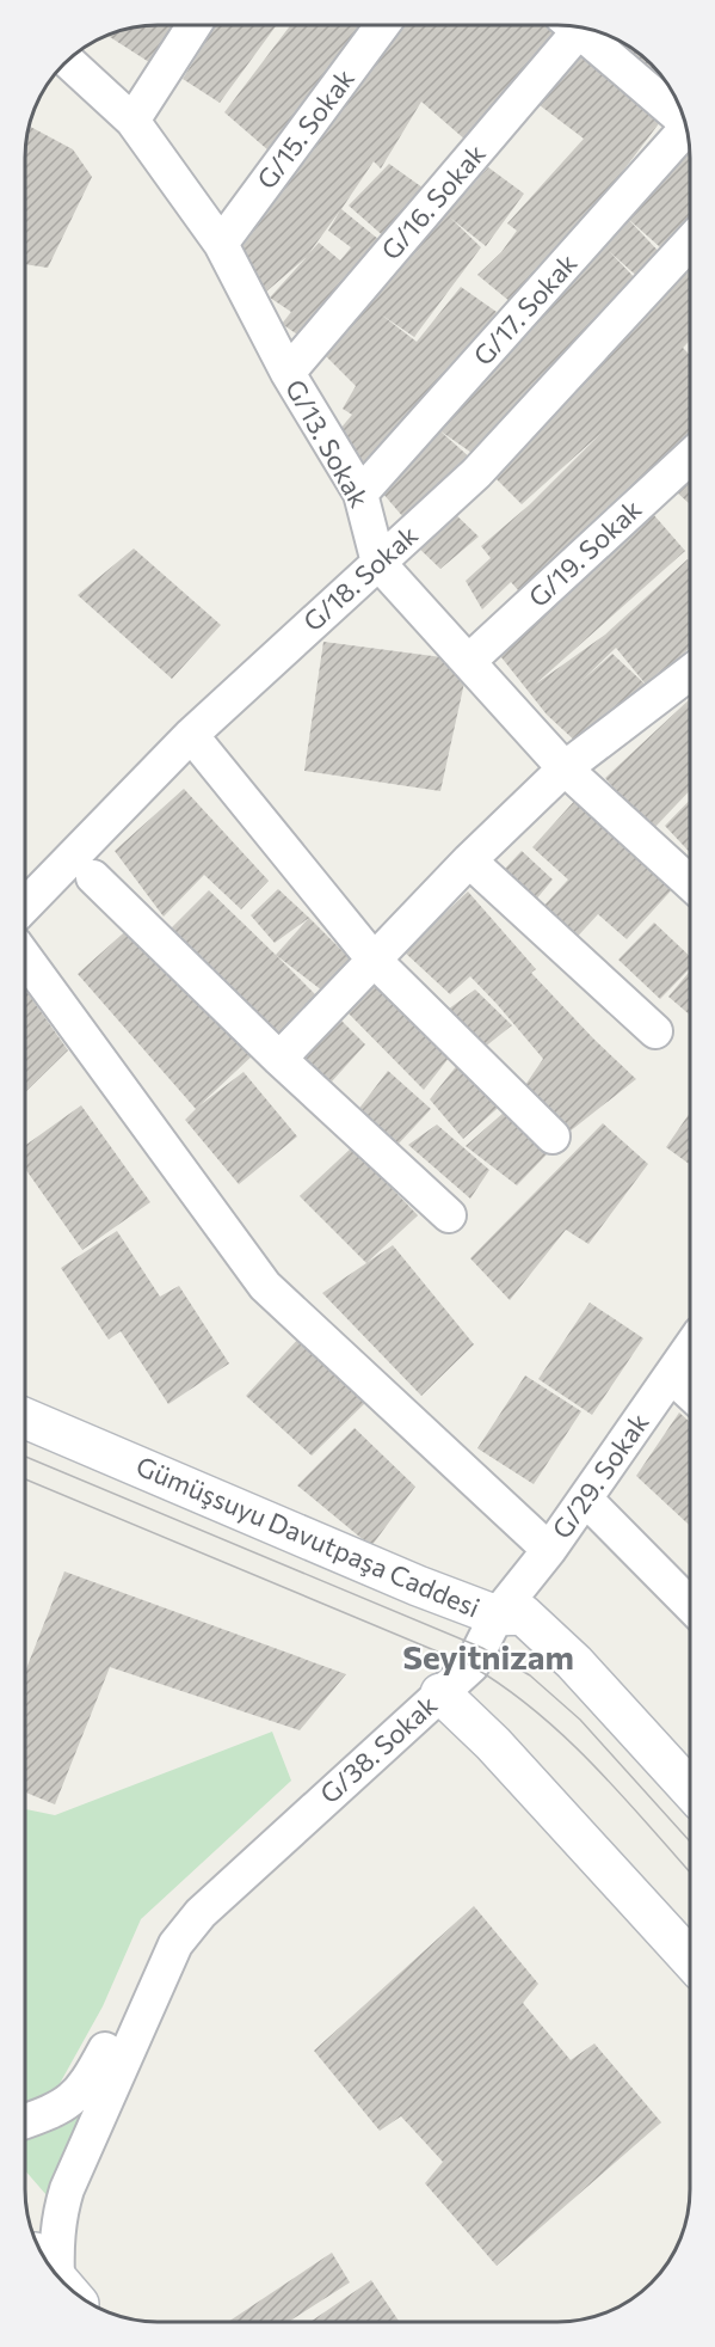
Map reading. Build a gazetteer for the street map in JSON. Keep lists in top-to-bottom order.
{
  "streets": {
    "street": [
      "G/15. Sokak",
      "G/16. Sokak",
      "G/17. Sokak",
      "G/13. Sokak",
      "G/19. Sokak",
      "G/18. Sokak",
      "G/29. Sokak",
      "Gümüşsuyu Davutpaşa Caddesi",
      "G/38. Sokak"
    ]
  },
  "crossings": [
    ["G/15. Sokak", "G/13. Sokak"],
    ["G/16. Sokak", "G/13. Sokak"],
    ["G/17. Sokak", "G/13. Sokak"],
    ["G/13. Sokak", "G/19. Sokak"],
    ["G/13. Sokak", "G/18. Sokak"],
    ["G/29. Sokak", "Gümüşsuyu Davutpaşa Caddesi"],
    ["G/29. Sokak", "G/38. Sokak"],
    ["Gümüşsuyu Davutpaşa Caddesi", "G/38. Sokak"]
  ],
  "districts": ["Seyitnizam"]
}
